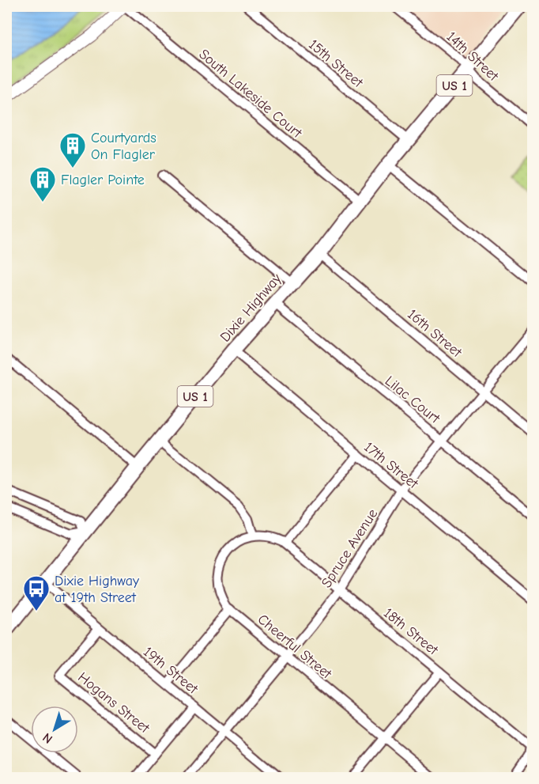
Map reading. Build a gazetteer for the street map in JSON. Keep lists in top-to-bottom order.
{
  "streets": {
    "main road": ["US 1", "Dixie Highway"],
    "street": [
      "14th Street",
      "15th Street",
      "South Lakeside Court",
      "16th Street",
      "Lilac Court",
      "17th Street",
      "Spruce Avenue",
      "18th Street",
      "Cheerful Street",
      "19th Street",
      "Hogans Street"
    ]
  },
  "crossings": [
    ["14th Street", "Dixie Highway"],
    ["15th Street", "Dixie Highway"],
    ["South Lakeside Court", "Dixie Highway"],
    ["Dixie Highway", "16th Street"],
    ["Dixie Highway", "Lilac Court"],
    ["Dixie Highway", "17th Street"],
    ["Dixie Highway", "19th Street"],
    ["16th Street", "Spruce Avenue"],
    ["Lilac Court", "Spruce Avenue"],
    ["17th Street", "Spruce Avenue"],
    ["Spruce Avenue", "18th Street"],
    ["Spruce Avenue", "Cheerful Street"],
    ["Spruce Avenue", "19th Street"],
    ["18th Street", "Cheerful Street"],
    ["19th Street", "Hogans Street"]
  ],
  "places": {
    "building": ["Courtyards On Flagler", "Flagler Pointe"],
    "bus stop": ["Dixie Highway at 19th Street"]
  },
  "north": "bottom left"
}
